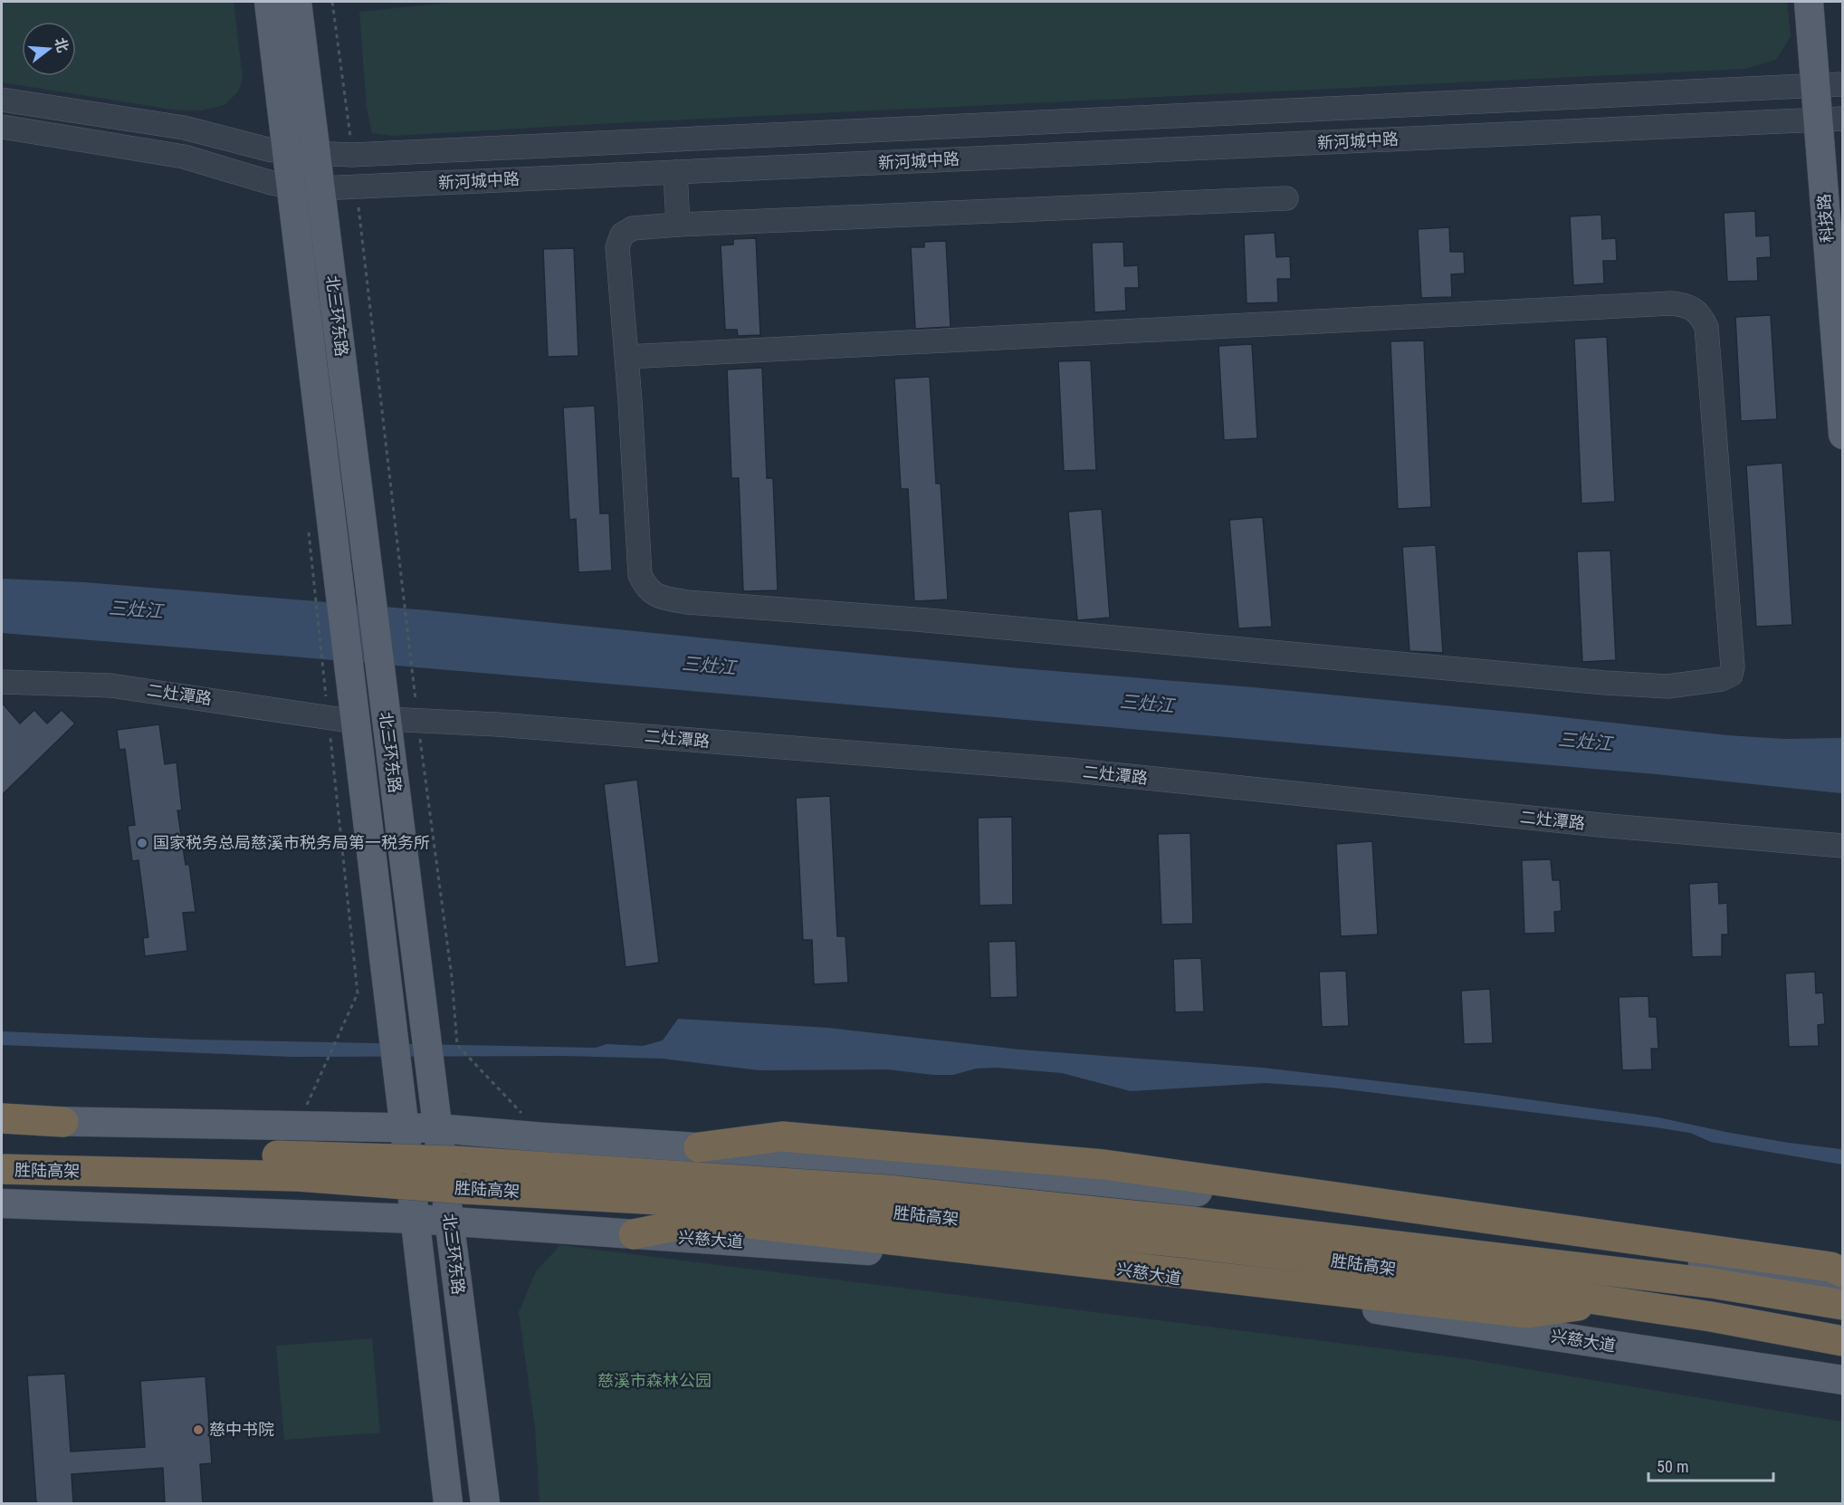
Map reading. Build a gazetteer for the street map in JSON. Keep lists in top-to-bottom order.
{
  "streets": {
    "highway": ["胜陆高架"],
    "main road": ["科技路", "北三环东路", "兴慈大道"],
    "street": ["新河城中路", "二灶潭路"]
  },
  "crossings": [
    ["新河城中路", "科技路"],
    ["新河城中路", "北三环东路"],
    ["北三环东路", "二灶潭路"],
    ["北三环东路", "兴慈大道"]
  ],
  "water": ["三灶江"],
  "parks": ["慈溪市森林公园"],
  "places": ["国家税务总局慈溪市税务局第一税务所", "慈中书院"],
  "scale_bar": "50 m",
  "north": "right"
}
